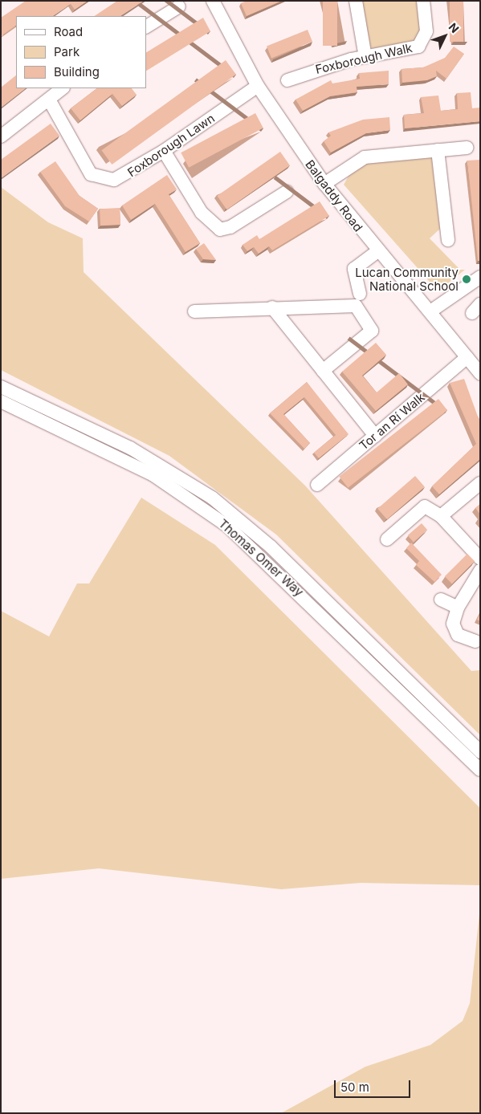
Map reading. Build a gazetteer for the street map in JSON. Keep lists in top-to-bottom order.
{
  "streets": {
    "street": [
      "Foxborough Walk",
      "Foxborough Lawn",
      "Balgaddy Road",
      "Tor an Rí Walk",
      "Thomas Omer Way"
    ]
  },
  "crossings": [
    ["Foxborough Lawn", "Balgaddy Road"],
    ["Balgaddy Road", "Tor an Rí Walk"]
  ],
  "places": ["Lucan Community National School"],
  "legend": ["Road", "Park", "Building"],
  "scale_bar": "50 m",
  "north": "top right"
}
